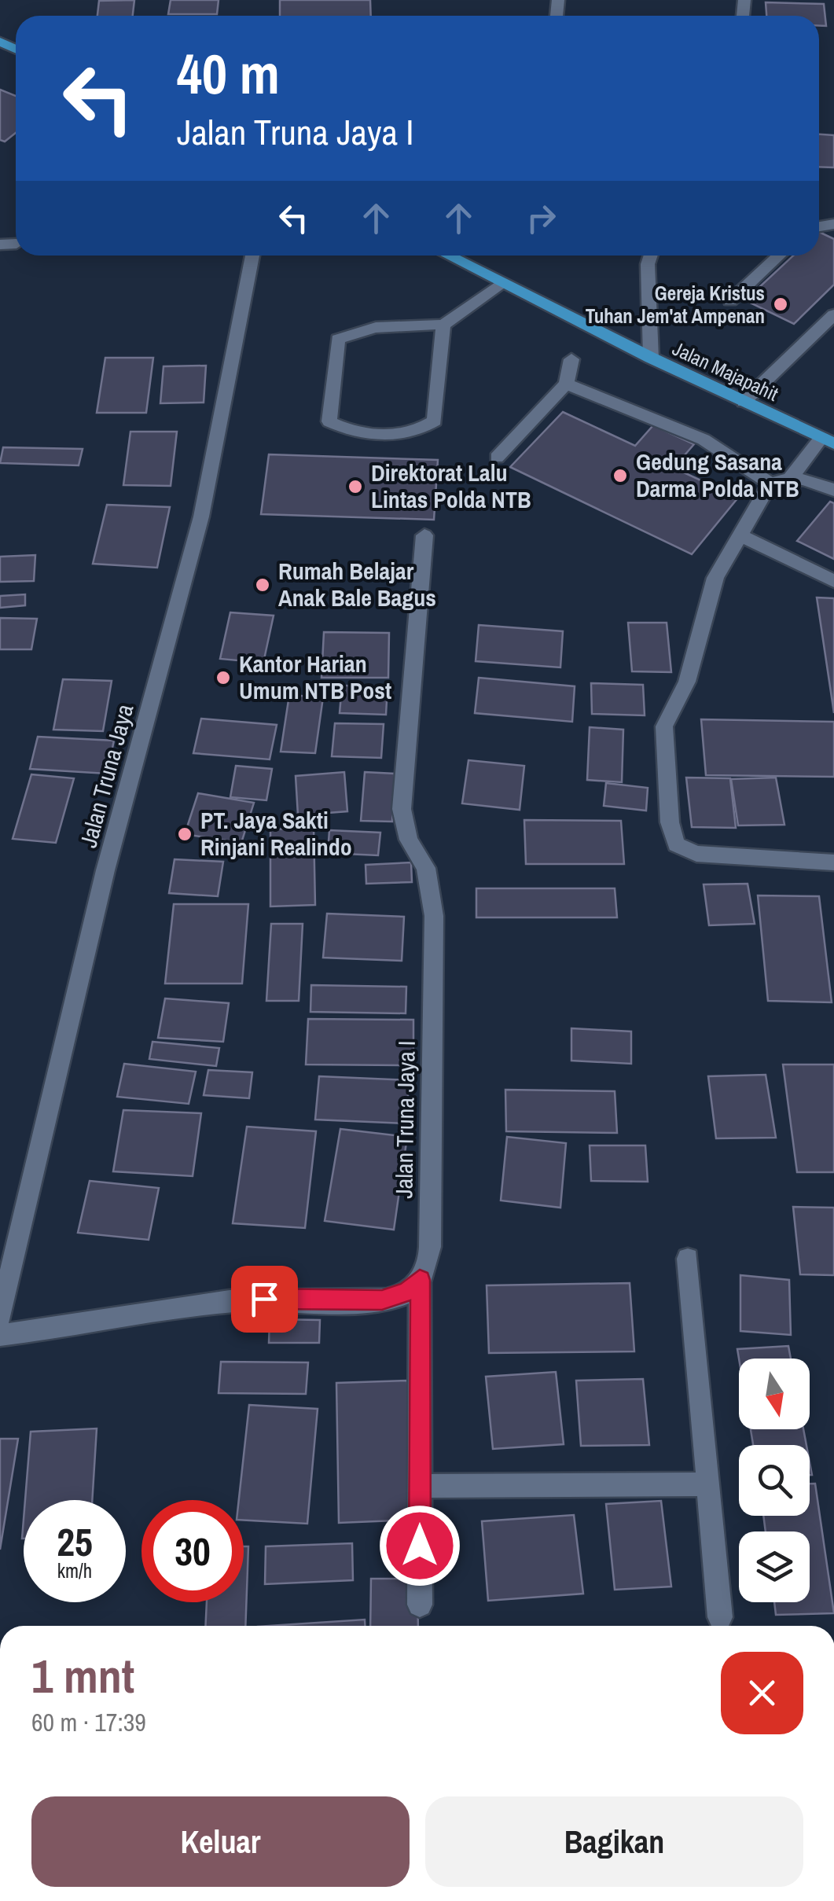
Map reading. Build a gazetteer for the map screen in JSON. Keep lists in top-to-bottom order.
{
  "streets": {
    "main road": ["Jalan Majapahit"],
    "street": ["Jalan Truna Jaya", "Jalan Truna Jaya I"]
  },
  "places": [
    "Gereja Kristus Tuhan Jem'at Ampenan",
    "Gedung Sasana Darma Polda NTB",
    "Direktorat Lalu Lintas Polda NTB",
    "Rumah Belajar Anak Bale Bagus",
    "Kantor Harian Umum NTB Post",
    "PT. Jaya Sakti Rinjani Realindo"
  ],
  "north": "bottom",
  "page": {
    "turn": ["40 m", "Jalan Truna Jaya I"],
    "speed": "25 km/h",
    "limit": "30",
    "heading": ["1 mnt", "60 m · 17:39"],
    "buttons": ["Keluar", "Bagikan"]
  }
}
